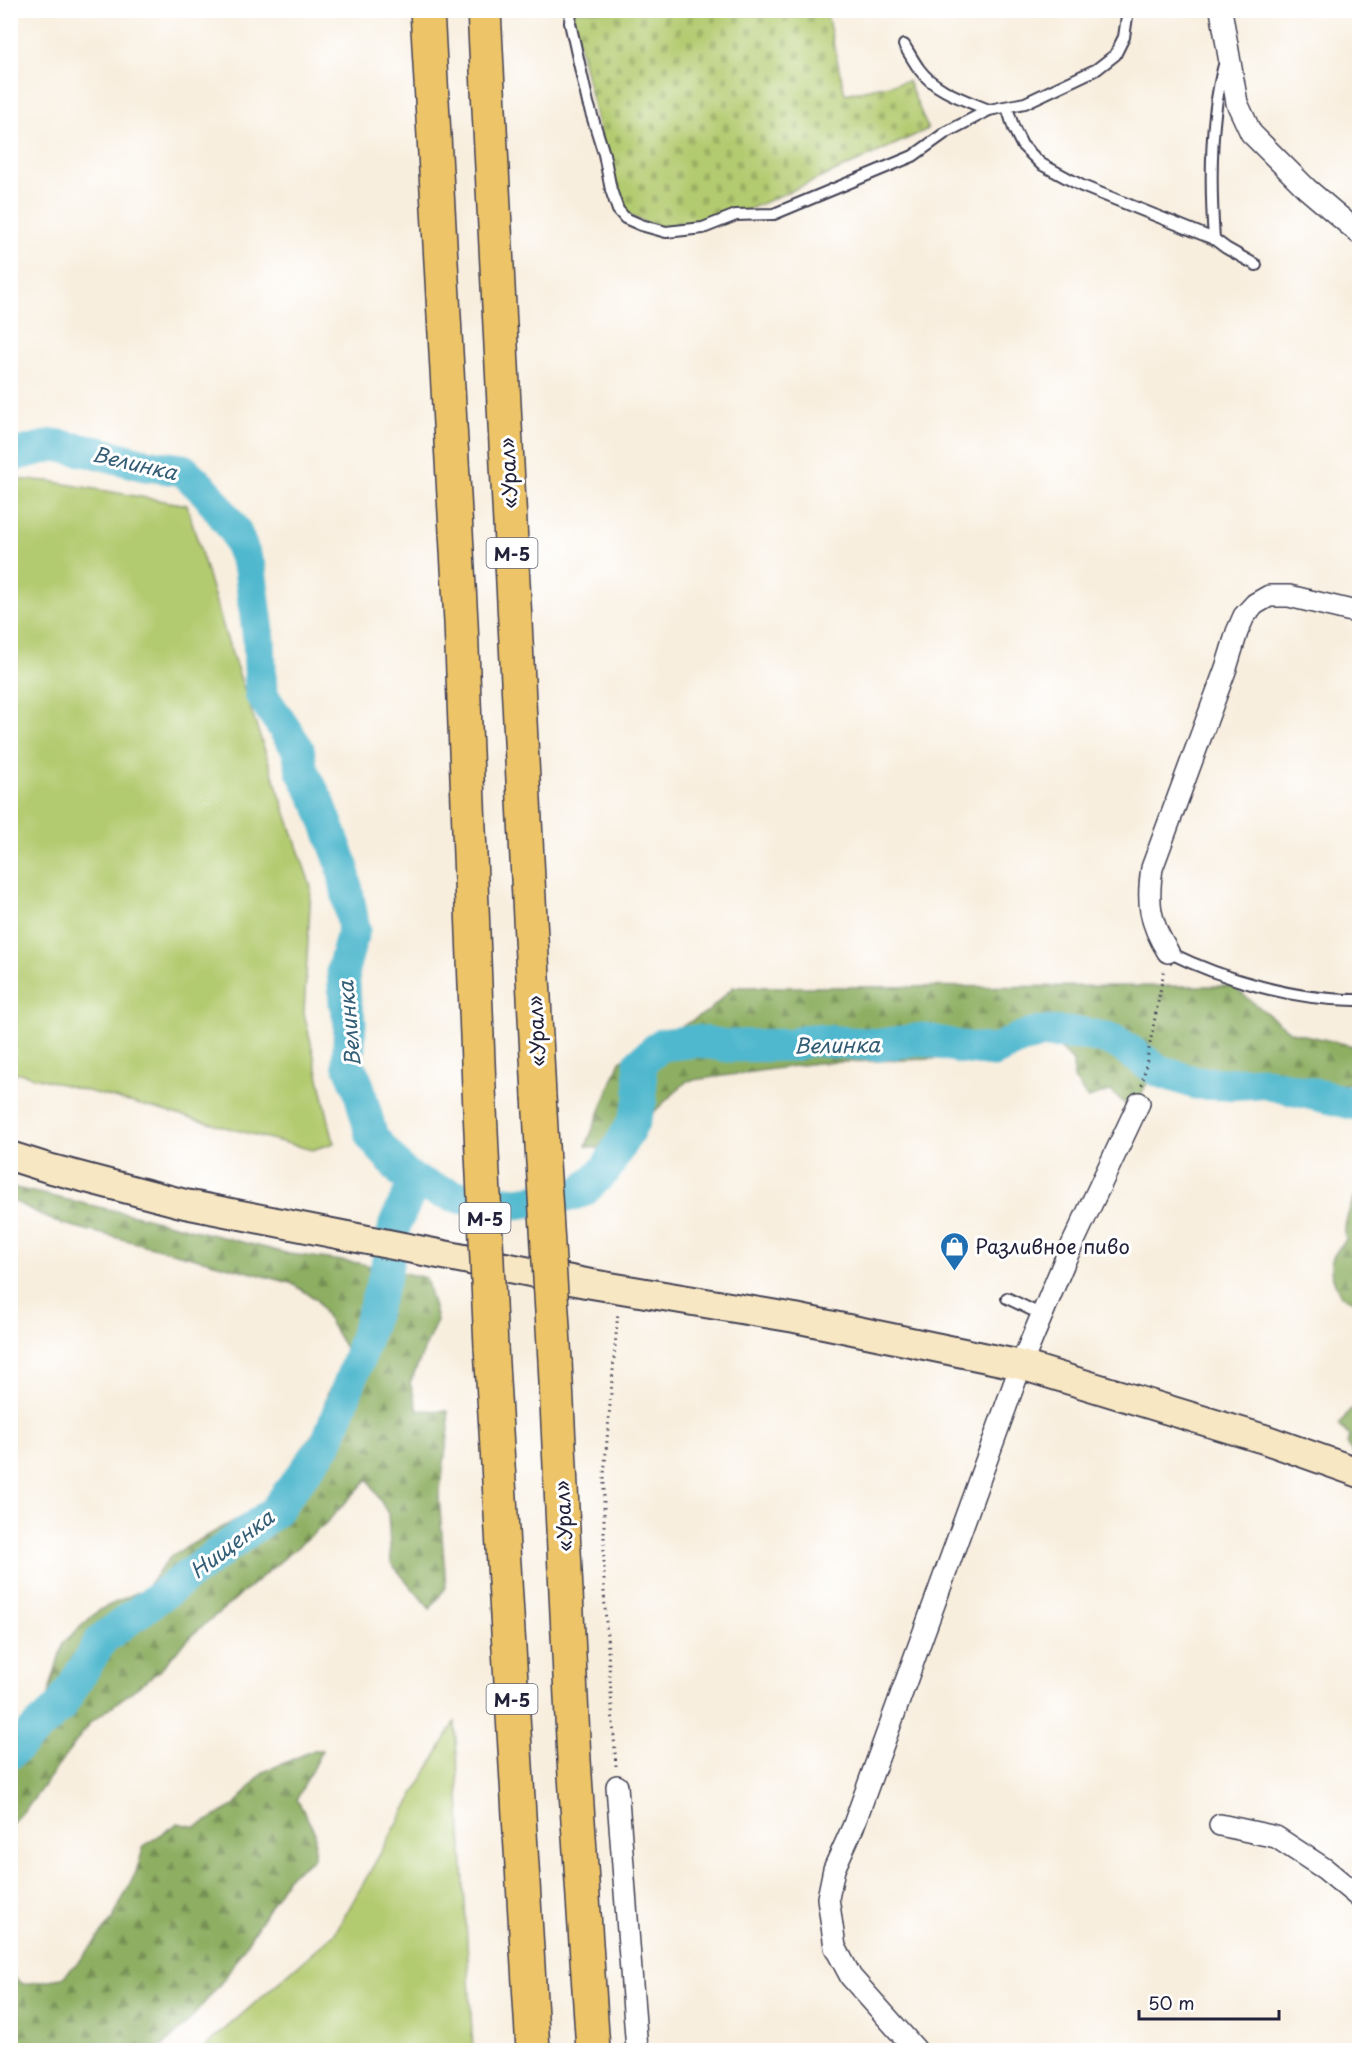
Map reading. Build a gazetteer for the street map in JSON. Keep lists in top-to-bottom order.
{
  "streets": {
    "highway": ["«Урал»", "М-5"]
  },
  "water": ["Велинка", "Нищенка"],
  "places": {
    "shop": ["Разливное пиво"]
  },
  "scale_bar": "50 m"
}
